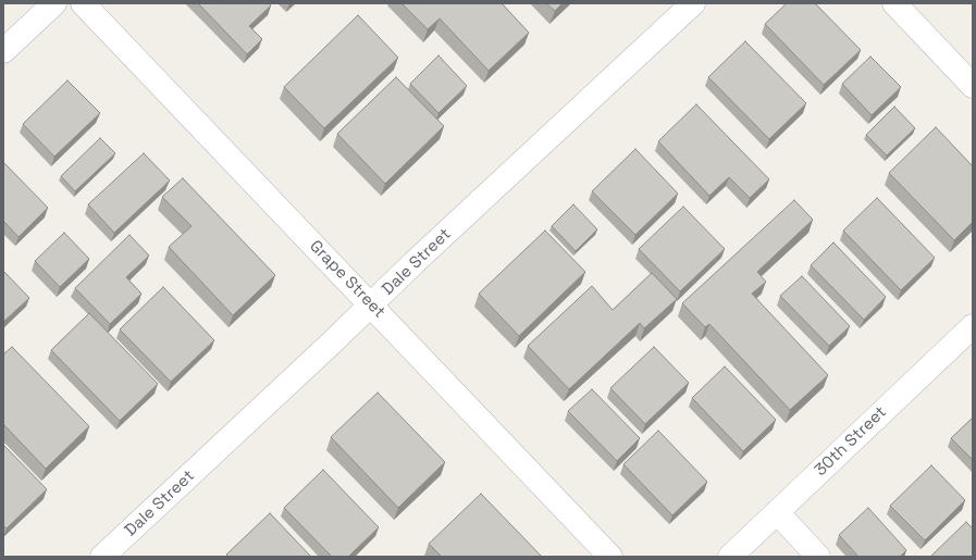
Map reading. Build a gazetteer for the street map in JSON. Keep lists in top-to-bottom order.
{
  "streets": {
    "street": ["Dale Street", "Grape Street", "30th Street"]
  },
  "crossings": [
    ["Dale Street", "Grape Street"]
  ]
}
